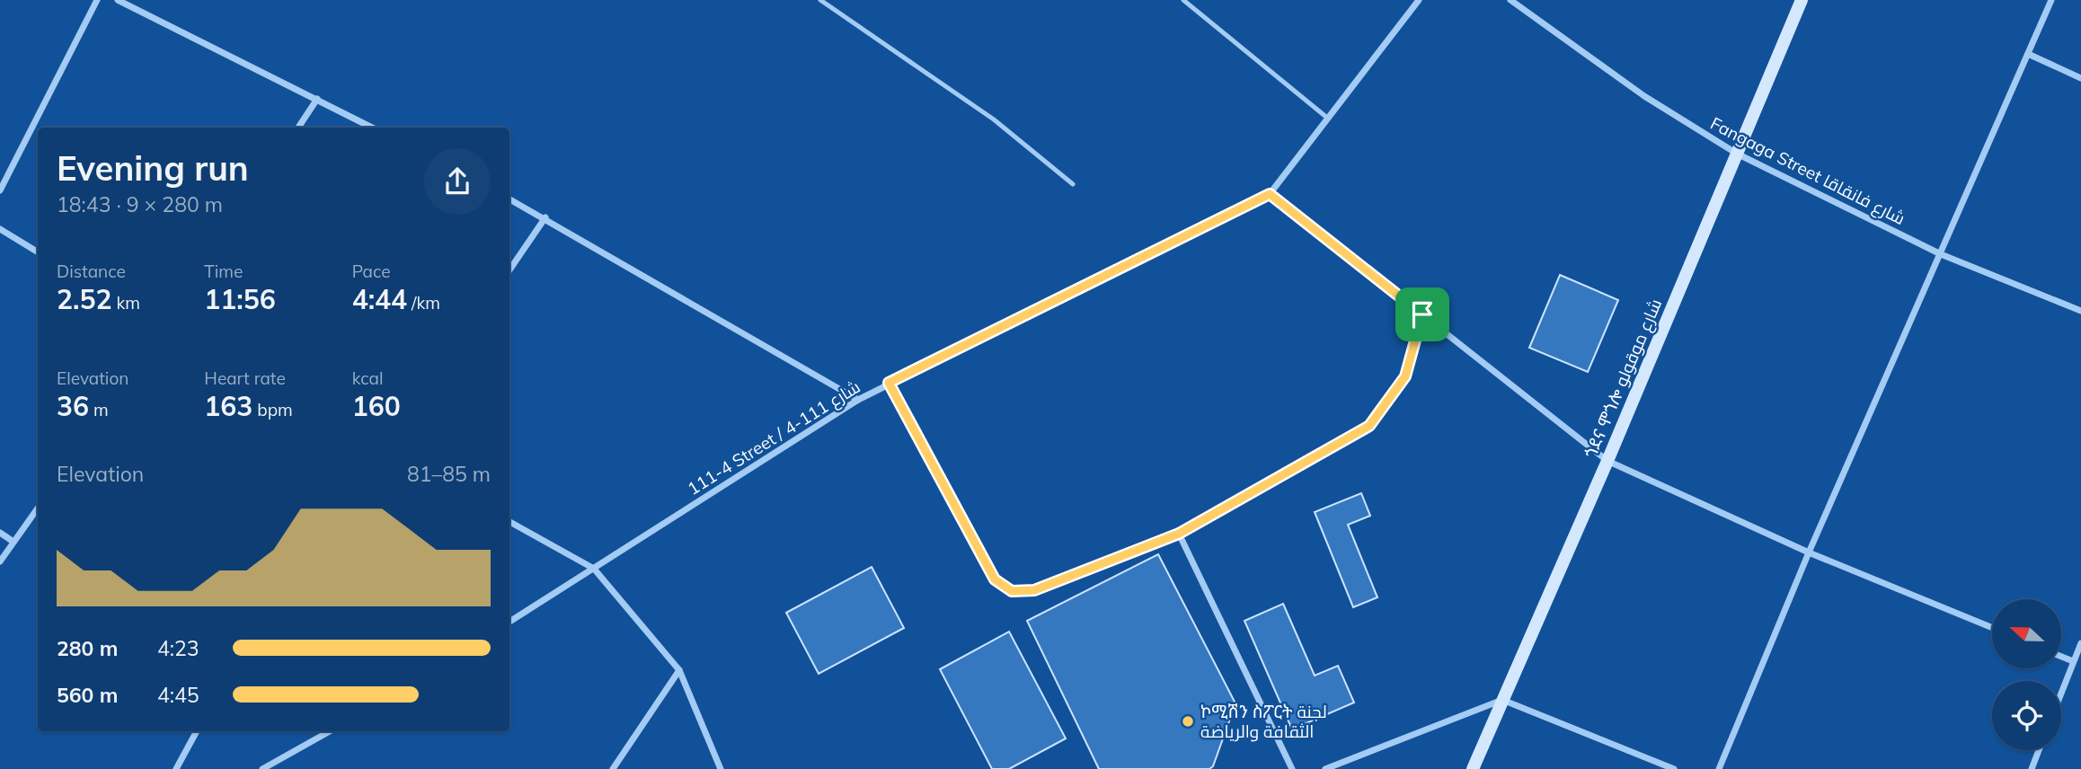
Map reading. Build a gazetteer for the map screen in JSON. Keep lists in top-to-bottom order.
{
  "streets": {
    "street": ["Fangaga Street شارع فانقاقا", "ጎደና ሞጎሎ شارع موقولو", "111-4 Street / شارع 111-4"]
  },
  "crossings": [
    ["Fangaga Street شارع فانقاقا", "ጎደና ሞጎሎ شارع موقولو"]
  ],
  "places": ["ኮሚሽን ስፖርት لجنة الثقافة والرياضة"],
  "north": "left",
  "page": {
    "heading": ["Evening run", "18:43 · 9 × 280 m"],
    "stats": [
      ["Distance", "2.52 km"],
      ["Time", "11:56"],
      ["Pace", "4:44 /km"],
      ["Elevation", "36 m"],
      ["Heart rate", "163 bpm"],
      ["kcal", "160"]
    ],
    "chart": ["Elevation", "81–85 m"],
    "list": [
      {
        "name": "280 m",
        "note": "4:23"
      },
      {
        "name": "560 m",
        "note": "4:45"
      }
    ]
  }
}
